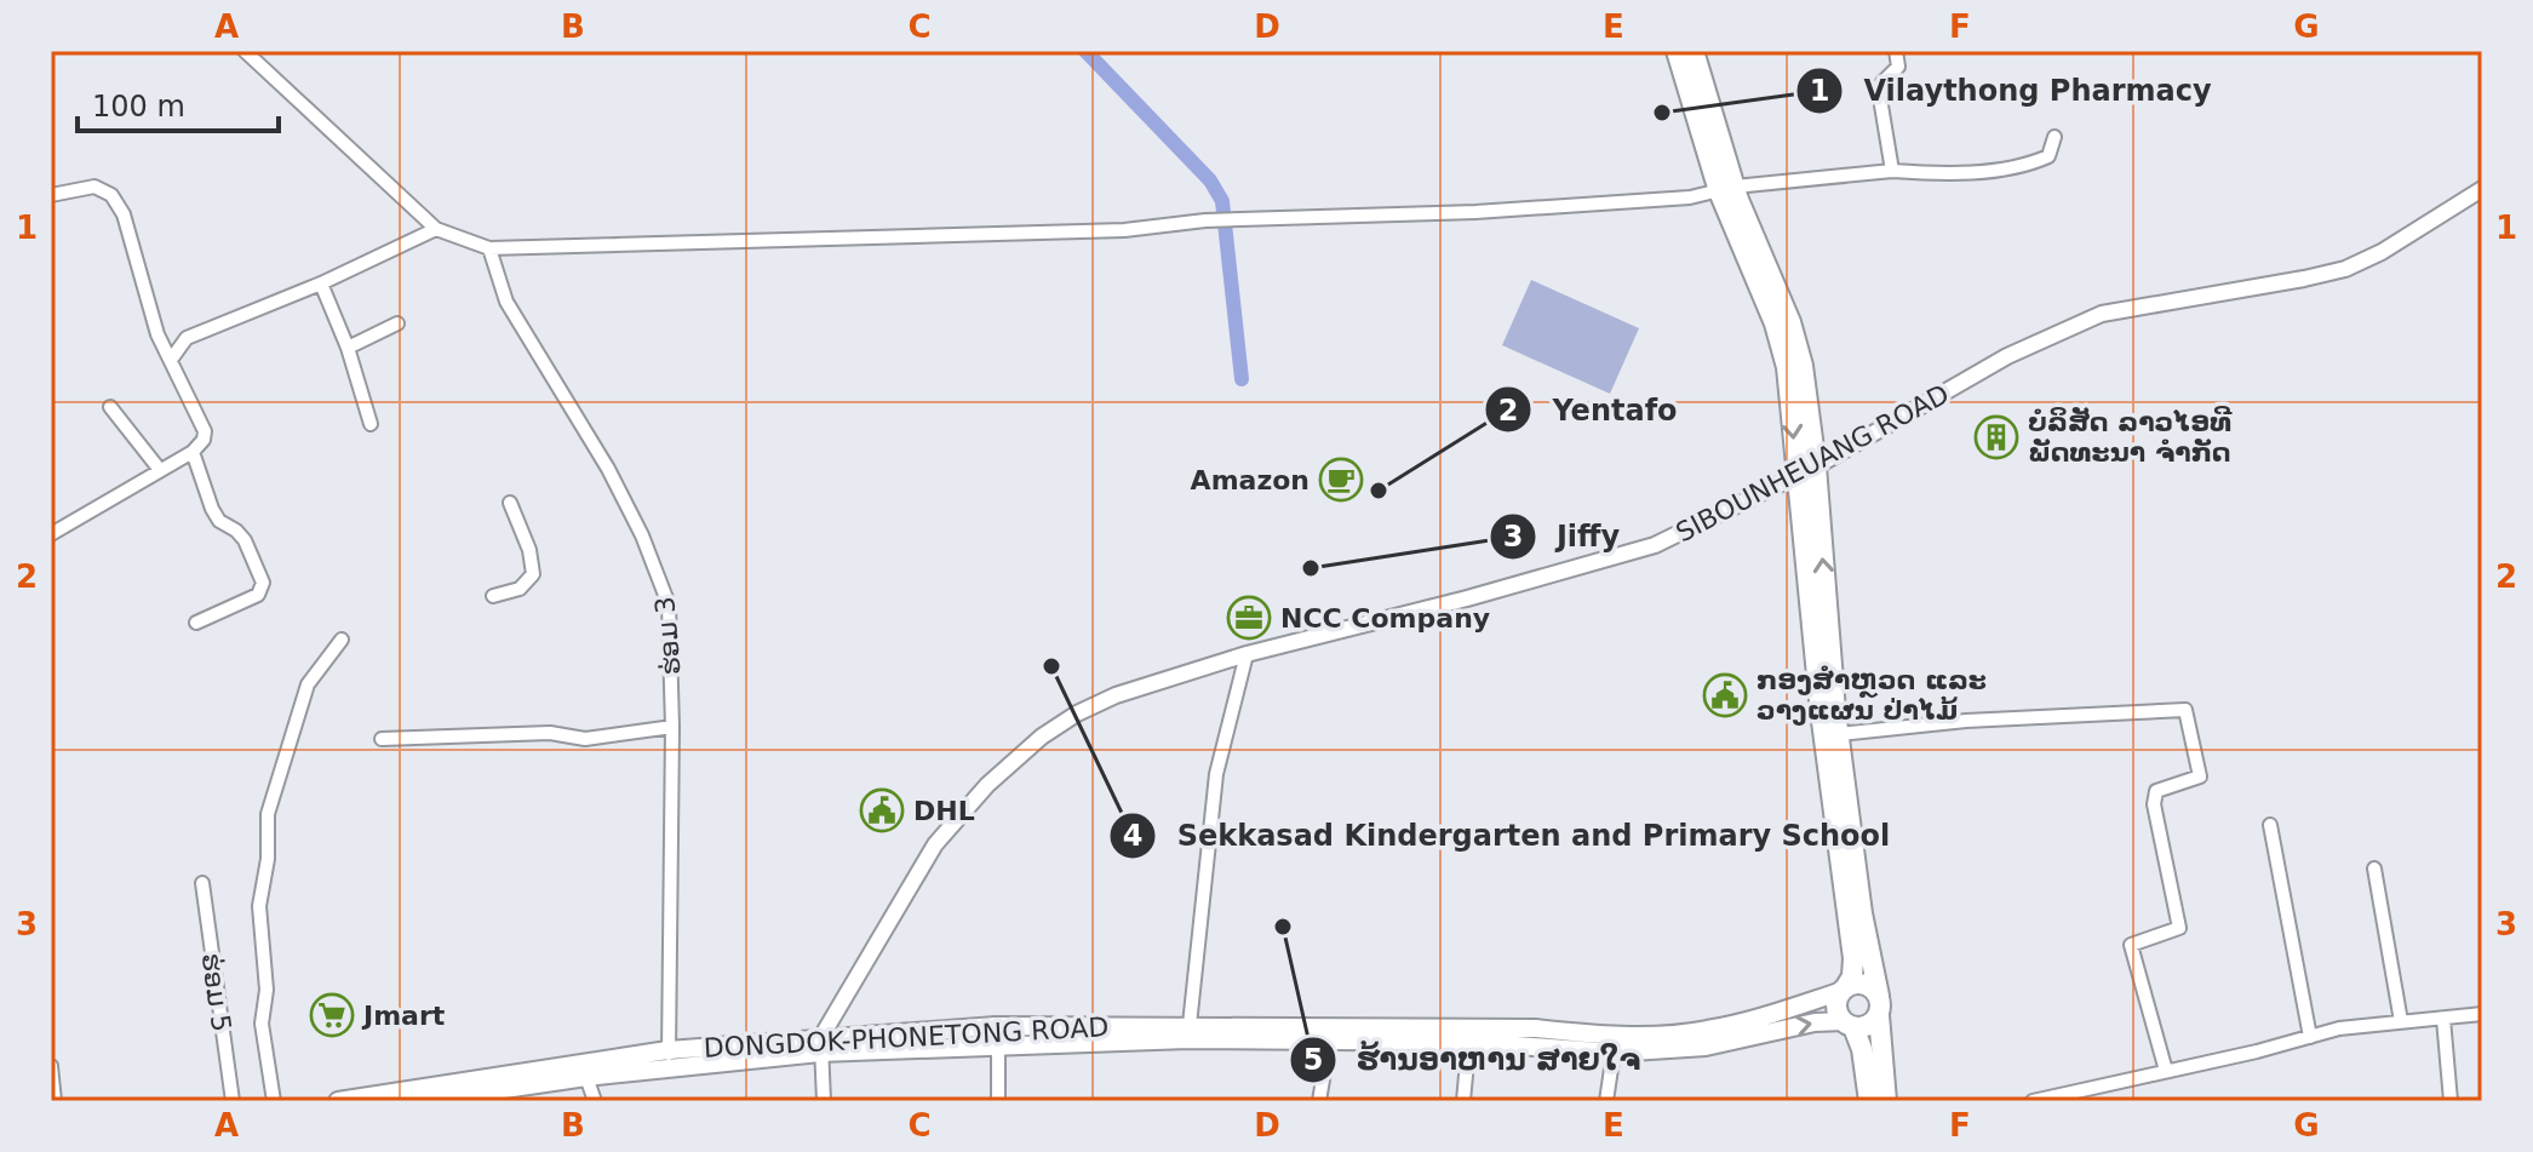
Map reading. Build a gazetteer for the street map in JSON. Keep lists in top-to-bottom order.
{
  "streets": {
    "main road": ["DONGDOK-PHONETONG ROAD"],
    "street": ["SIBOUNHEUANG ROAD", "ຮ່ອມ 3", "ຮ່ອມ 5"]
  },
  "crossings": [
    ["SIBOUNHEUANG ROAD", "DONGDOK-PHONETONG ROAD"],
    ["ຮ່ອມ 3", "DONGDOK-PHONETONG ROAD"]
  ],
  "places": {
    "other": [
      "Vilaythong Pharmacy",
      "Yentafo",
      "Jiffy",
      "Sekkasad Kindergarten and Primary School",
      "ຮ້ານອາຫານ ສາຍໃຈ"
    ],
    "building": ["ບໍລິສັດ ລາວໄອທີ ພັດທະນາ ຈຳກັດ"],
    "cafe": ["Amazon"],
    "office": ["NCC Company"],
    "public building": ["ກອງສໍາຫຼວດ ແລະ ວາງແຜນ ປ່າໄມ້", "DHL"],
    "supermarket": ["Jmart"]
  },
  "scale_bar": "100 m",
  "grid": {
    "columns": [
      "A",
      "B",
      "C",
      "D",
      "E",
      "F",
      "G"
    ],
    "rows": ["1", "2", "3"]
  }
}
